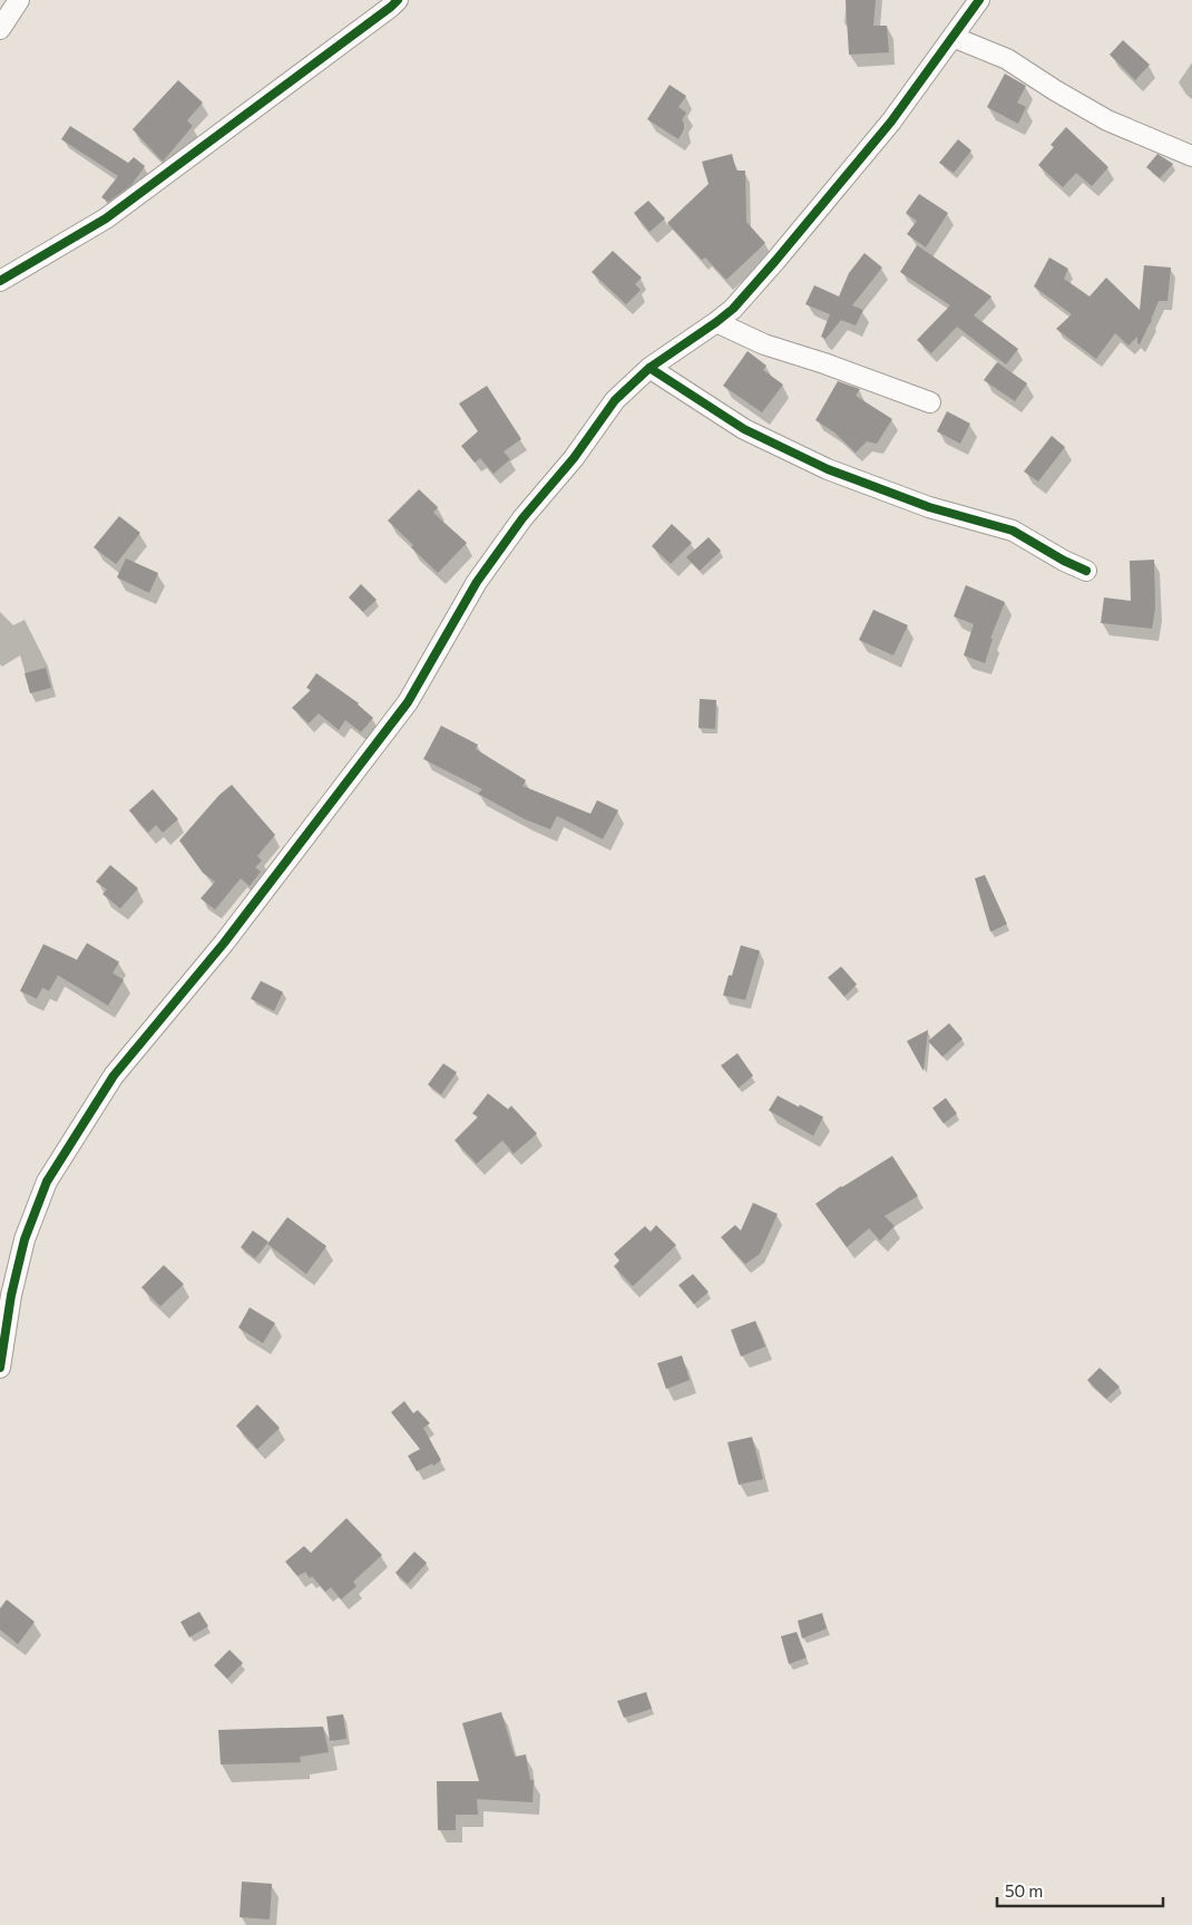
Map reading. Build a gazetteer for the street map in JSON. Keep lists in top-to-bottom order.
{
  "scale_bar": "50 m"
}
